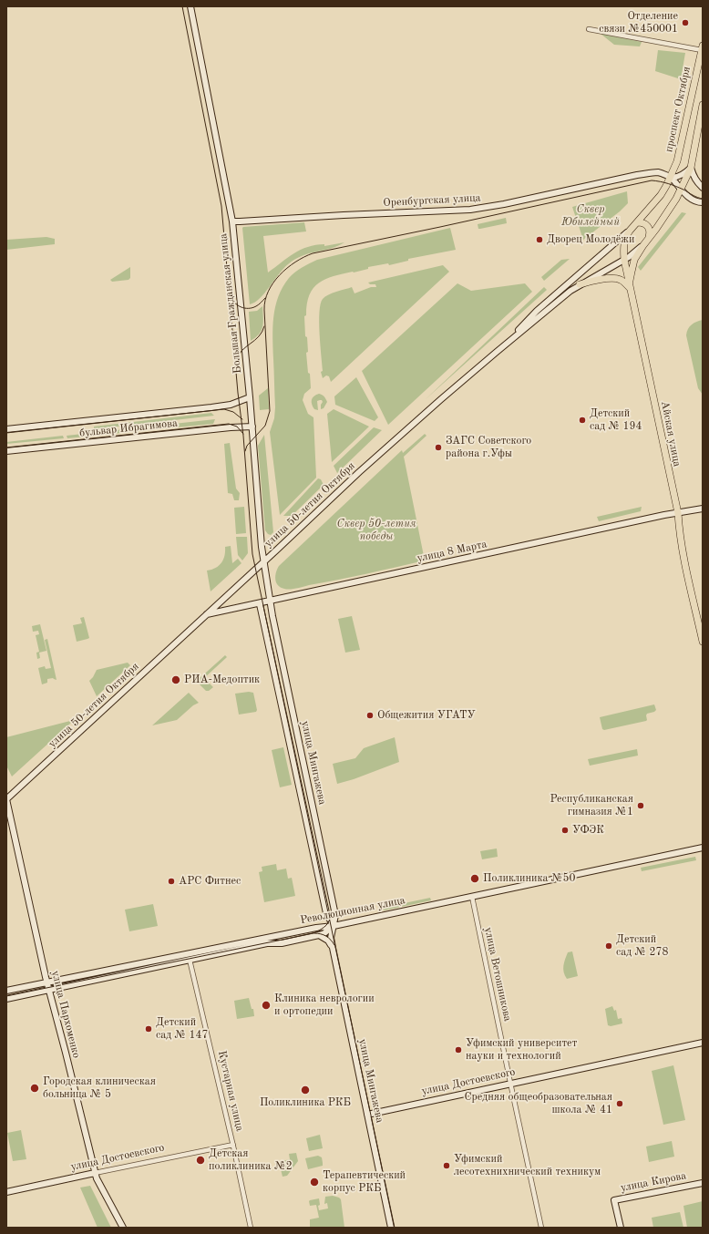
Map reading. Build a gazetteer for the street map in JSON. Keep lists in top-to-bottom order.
{
  "streets": {
    "main road": [
      "проспект Октября",
      "Оренбургская улица",
      "Большая Гражданская улица",
      "бульвар Ибрагимова",
      "Айская улица",
      "улица 50-летия Октября",
      "улица 8 Марта",
      "улица Мингажева",
      "Революционная улица",
      "улица Пархоменко",
      "улица Достоевского",
      "улица Кирова"
    ],
    "street": ["улица Ветошникова", "Кустарная улица"]
  },
  "crossings": [
    ["проспект Октября", "Оренбургская улица"],
    ["Оренбургская улица", "Большая Гражданская улица"],
    ["Большая Гражданская улица", "бульвар Ибрагимова"],
    ["Большая Гражданская улица", "улица 50-летия Октября"],
    ["Большая Гражданская улица", "улица 8 Марта"],
    ["Большая Гражданская улица", "улица Мингажева"],
    ["Айская улица", "улица 50-летия Октября"],
    ["Айская улица", "улица 8 Марта"],
    ["улица 50-летия Октября", "улица 8 Марта"],
    ["улица 50-летия Октября", "улица Пархоменко"],
    ["улица 8 Марта", "улица Мингажева"],
    ["улица Мингажева", "Революционная улица"],
    ["улица Мингажева", "улица Достоевского"],
    ["Революционная улица", "улица Ветошникова"],
    ["Революционная улица", "улица Пархоменко"],
    ["улица Ветошникова", "улица Достоевского"],
    ["улица Пархоменко", "улица Достоевского"],
    ["улица Достоевского", "Кустарная улица"]
  ],
  "parks": ["Сквер Юбилейный", "Сквер 50-летия победы"],
  "places": [
    "Отделение связи №450001",
    "Дворец Молодёжи",
    "Детский сад № 194",
    "ЗАГС Советского района г.Уфы",
    "РИА-Медоптик",
    "Общежития УГАТУ",
    "Республиканская гимназия №1",
    "УФЭК",
    "Поликлиника №50",
    "АРС Фитнес",
    "Детский сад № 278",
    "Клиника неврологии и ортопедии",
    "Детский сад № 147",
    "Уфимский университет науки и технологий",
    "Городская клиническая больница № 5",
    "Поликлиника РКБ",
    "Средняя общеобразовательная школа № 41",
    "Детская поликлиника №2",
    "Уфимский лесотехнихнический техникум",
    "Терапевтический корпус РКБ"
  ]
}
